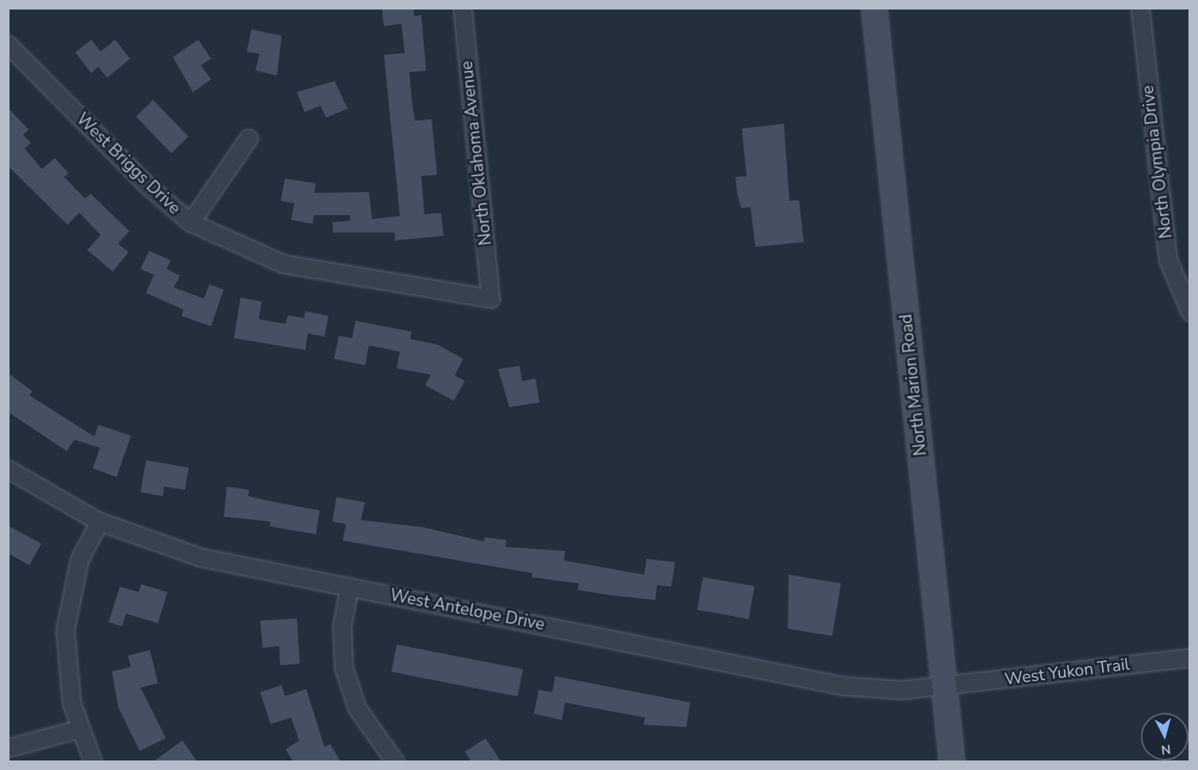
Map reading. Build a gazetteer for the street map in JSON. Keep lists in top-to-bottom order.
{
  "streets": {
    "main road": ["North Marion Road"],
    "street": [
      "North Oklahoma Avenue",
      "North Olympia Drive",
      "West Briggs Drive",
      "West Antelope Drive",
      "West Yukon Trail"
    ]
  },
  "crossings": [
    ["North Oklahoma Avenue", "West Briggs Drive"],
    ["North Marion Road", "West Antelope Drive"],
    ["North Marion Road", "West Yukon Trail"],
    ["West Antelope Drive", "West Yukon Trail"]
  ],
  "north": "bottom"
}
